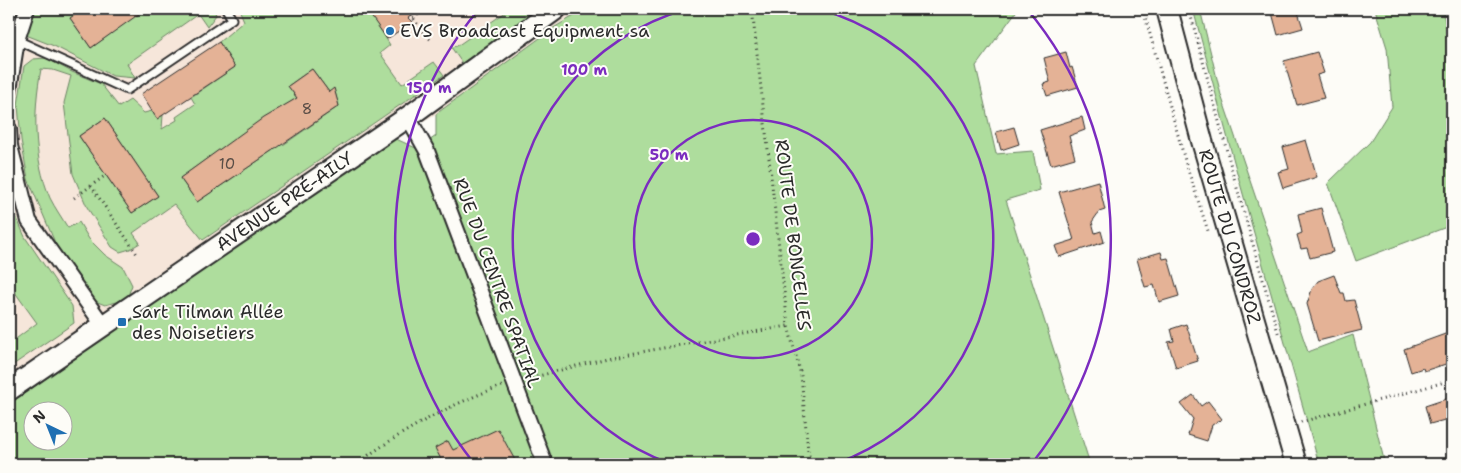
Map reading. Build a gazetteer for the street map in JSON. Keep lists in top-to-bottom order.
{
  "streets": {
    "street": ["AVENUE PRÉ-AILY", "ROUTE DU CONDROZ", "RUE DU CENTRE SPATIAL"],
    "path": ["ROUTE DE BONCELLES"]
  },
  "crossings": [
    ["AVENUE PRÉ-AILY", "RUE DU CENTRE SPATIAL"]
  ],
  "places": {
    "other": ["EVS Broadcast Equipment sa"],
    "transit": ["Sart Tilman Allée des Noisetiers"]
  },
  "house_numbers": ["8", "10"],
  "north": "top left",
  "rings": ["100 m", "150 m", "50 m"]
}
